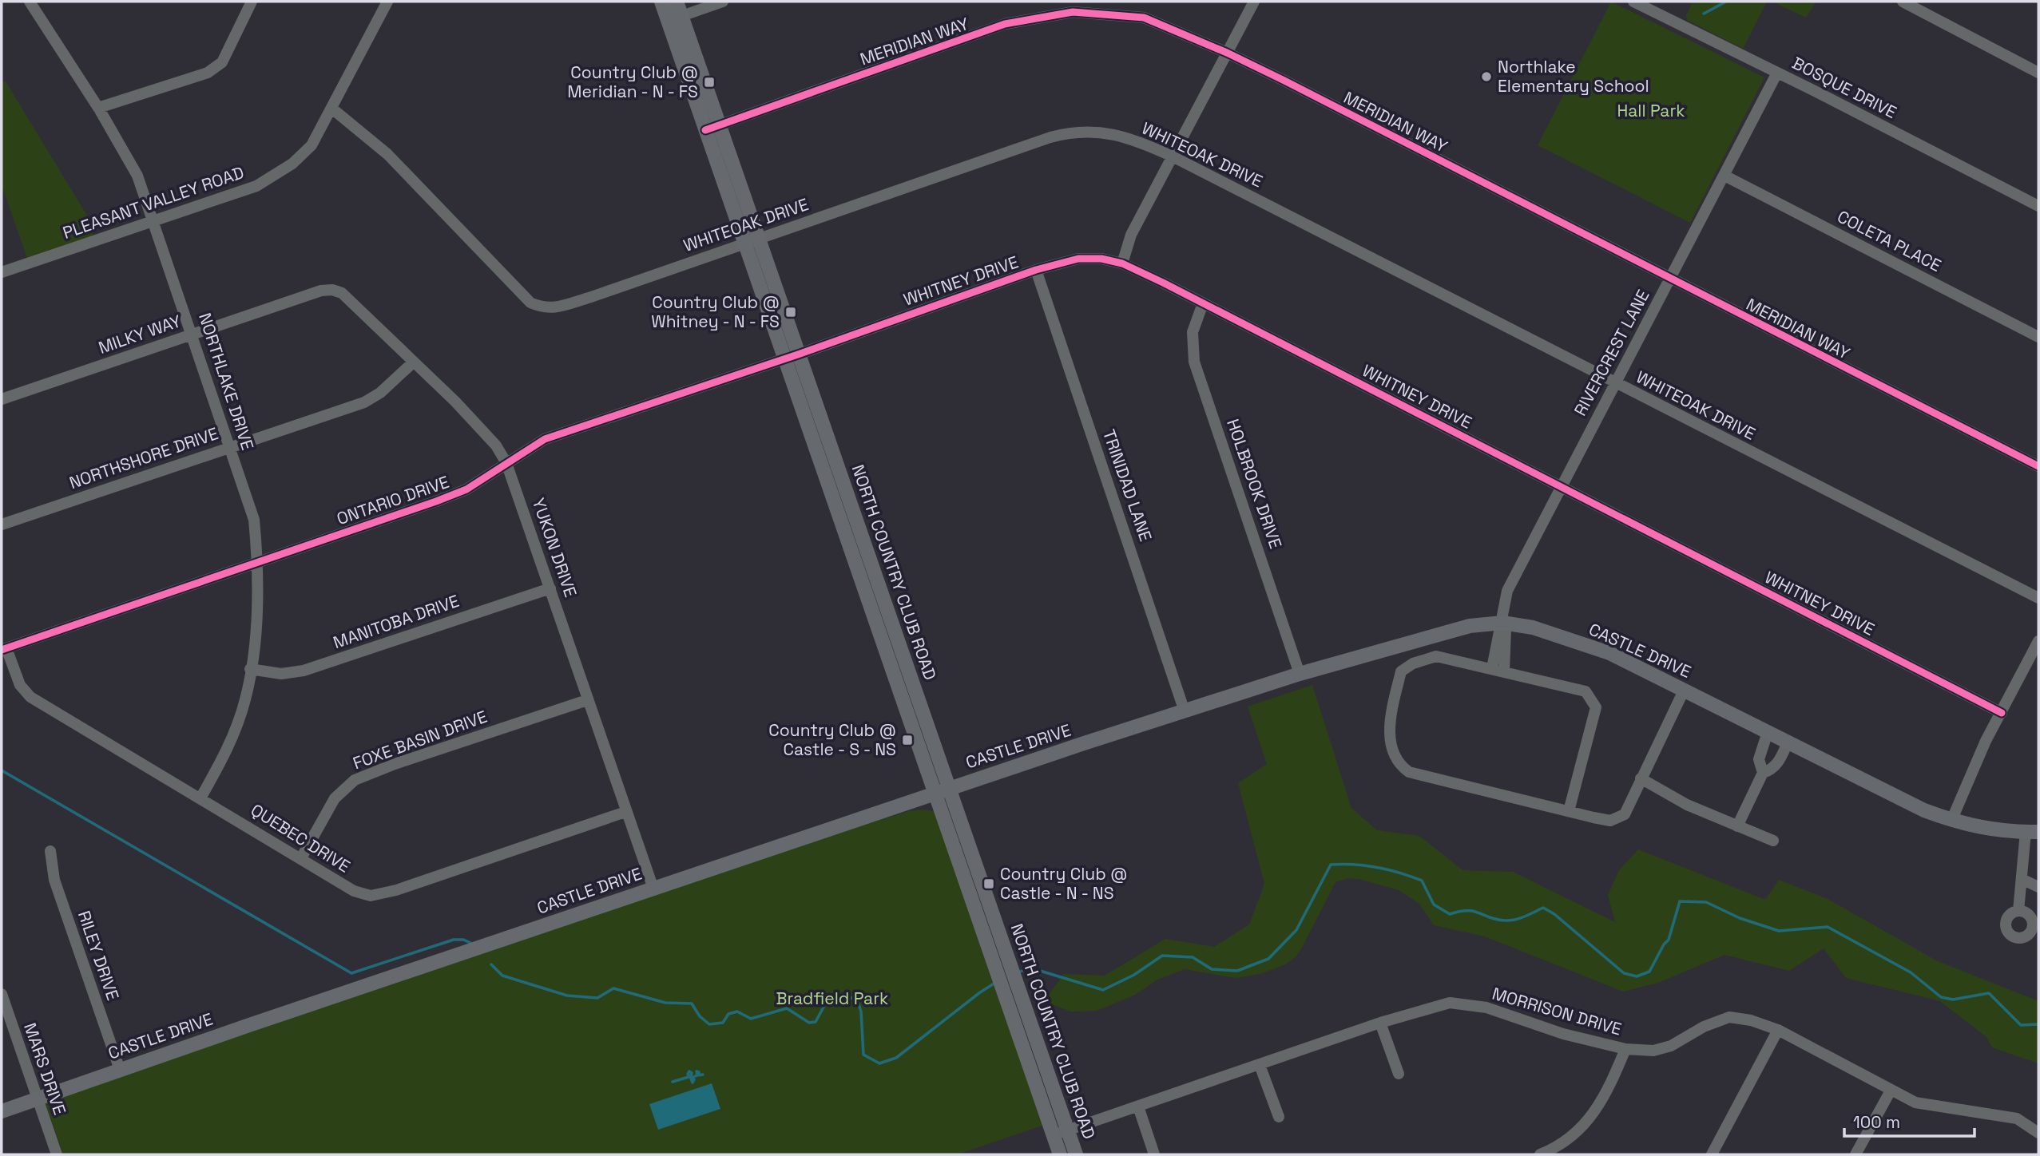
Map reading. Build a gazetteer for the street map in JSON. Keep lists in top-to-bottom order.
{
  "streets": {
    "main road": ["NORTH COUNTRY CLUB ROAD", "CASTLE DRIVE"],
    "street": [
      "MERIDIAN WAY",
      "BOSQUE DRIVE",
      "WHITEOAK DRIVE",
      "PLEASANT VALLEY ROAD",
      "COLETA PLACE",
      "WHITNEY DRIVE",
      "MILKY WAY",
      "RIVERCREST LANE",
      "NORTHLAKE DRIVE",
      "NORTHSHORE DRIVE",
      "HOLBROOK DRIVE",
      "TRINIDAD LANE",
      "ONTARIO DRIVE",
      "YUKON DRIVE",
      "MANITOBA DRIVE",
      "FOXE BASIN DRIVE",
      "QUEBEC DRIVE",
      "RILEY DRIVE",
      "MORRISON DRIVE",
      "MARS DRIVE"
    ]
  },
  "crossings": [
    ["MERIDIAN WAY", "RIVERCREST LANE"],
    ["MERIDIAN WAY", "NORTH COUNTRY CLUB ROAD"],
    ["BOSQUE DRIVE", "RIVERCREST LANE"],
    ["WHITEOAK DRIVE", "PLEASANT VALLEY ROAD"],
    ["WHITEOAK DRIVE", "RIVERCREST LANE"],
    ["WHITEOAK DRIVE", "NORTH COUNTRY CLUB ROAD"],
    ["PLEASANT VALLEY ROAD", "NORTHLAKE DRIVE"],
    ["COLETA PLACE", "RIVERCREST LANE"],
    ["WHITNEY DRIVE", "RIVERCREST LANE"],
    ["WHITNEY DRIVE", "HOLBROOK DRIVE"],
    ["WHITNEY DRIVE", "TRINIDAD LANE"],
    ["WHITNEY DRIVE", "ONTARIO DRIVE"],
    ["WHITNEY DRIVE", "NORTH COUNTRY CLUB ROAD"],
    ["MILKY WAY", "NORTHLAKE DRIVE"],
    ["MILKY WAY", "YUKON DRIVE"],
    ["RIVERCREST LANE", "CASTLE DRIVE"],
    ["NORTHLAKE DRIVE", "NORTHSHORE DRIVE"],
    ["NORTHLAKE DRIVE", "ONTARIO DRIVE"],
    ["NORTHLAKE DRIVE", "MANITOBA DRIVE"],
    ["NORTHLAKE DRIVE", "QUEBEC DRIVE"],
    ["NORTHSHORE DRIVE", "YUKON DRIVE"],
    ["HOLBROOK DRIVE", "CASTLE DRIVE"],
    ["TRINIDAD LANE", "CASTLE DRIVE"],
    ["ONTARIO DRIVE", "YUKON DRIVE"],
    ["ONTARIO DRIVE", "NORTH COUNTRY CLUB ROAD"],
    ["ONTARIO DRIVE", "QUEBEC DRIVE"],
    ["YUKON DRIVE", "MANITOBA DRIVE"],
    ["YUKON DRIVE", "CASTLE DRIVE"],
    ["YUKON DRIVE", "FOXE BASIN DRIVE"],
    ["YUKON DRIVE", "QUEBEC DRIVE"],
    ["NORTH COUNTRY CLUB ROAD", "CASTLE DRIVE"],
    ["NORTH COUNTRY CLUB ROAD", "MORRISON DRIVE"],
    ["CASTLE DRIVE", "RILEY DRIVE"],
    ["CASTLE DRIVE", "MARS DRIVE"],
    ["FOXE BASIN DRIVE", "QUEBEC DRIVE"]
  ],
  "parks": ["Hall Park", "Bradfield Park"],
  "places": {
    "other": ["Northlake Elementary School"],
    "transit": [
      "Country Club @ Meridian - N - FS",
      "Country Club @ Whitney - N - FS",
      "Country Club @ Castle - S - NS",
      "Country Club @ Castle - N - NS"
    ]
  },
  "scale_bar": "100 m"
}
